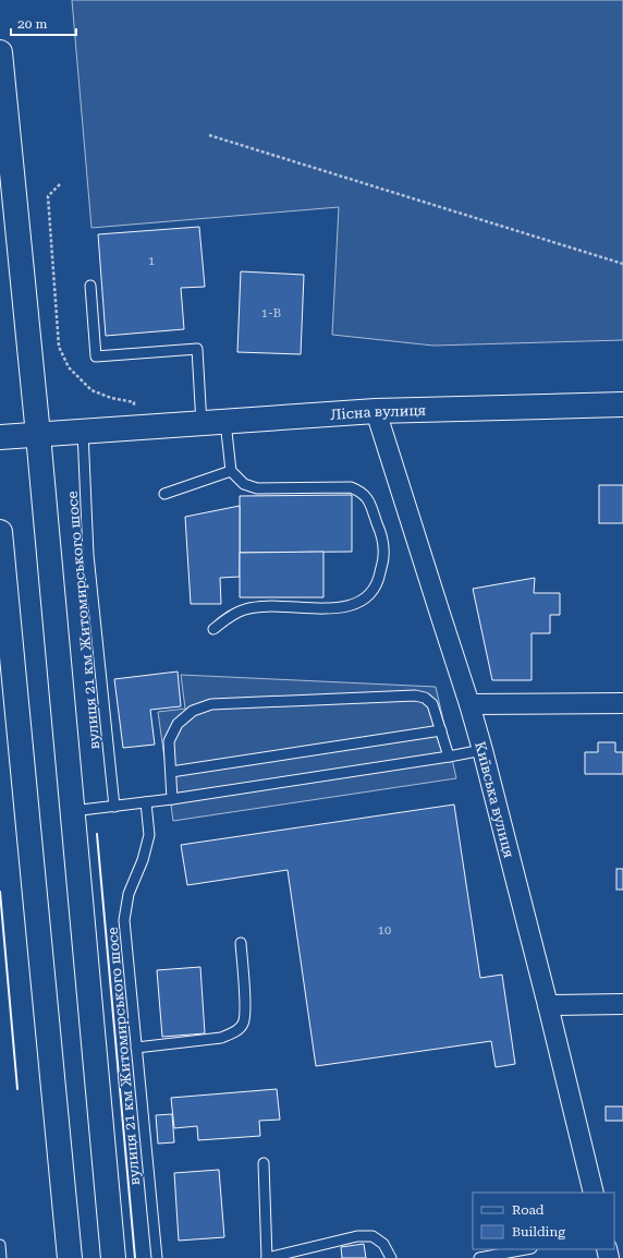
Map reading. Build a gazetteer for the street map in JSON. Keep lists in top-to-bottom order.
{
  "streets": {
    "main road": ["Лісна вулиця"],
    "street": ["Київська вулиця"],
    "lane": ["вулиця 21 км Житомирського шосе"]
  },
  "crossings": [
    ["Лісна вулиця", "вулиця 21 км Житомирського шосе"],
    ["Лісна вулиця", "Київська вулиця"]
  ],
  "house_numbers": ["1", "1-В", "10"],
  "legend": ["Road", "Building"],
  "scale_bar": "20 m"
}
